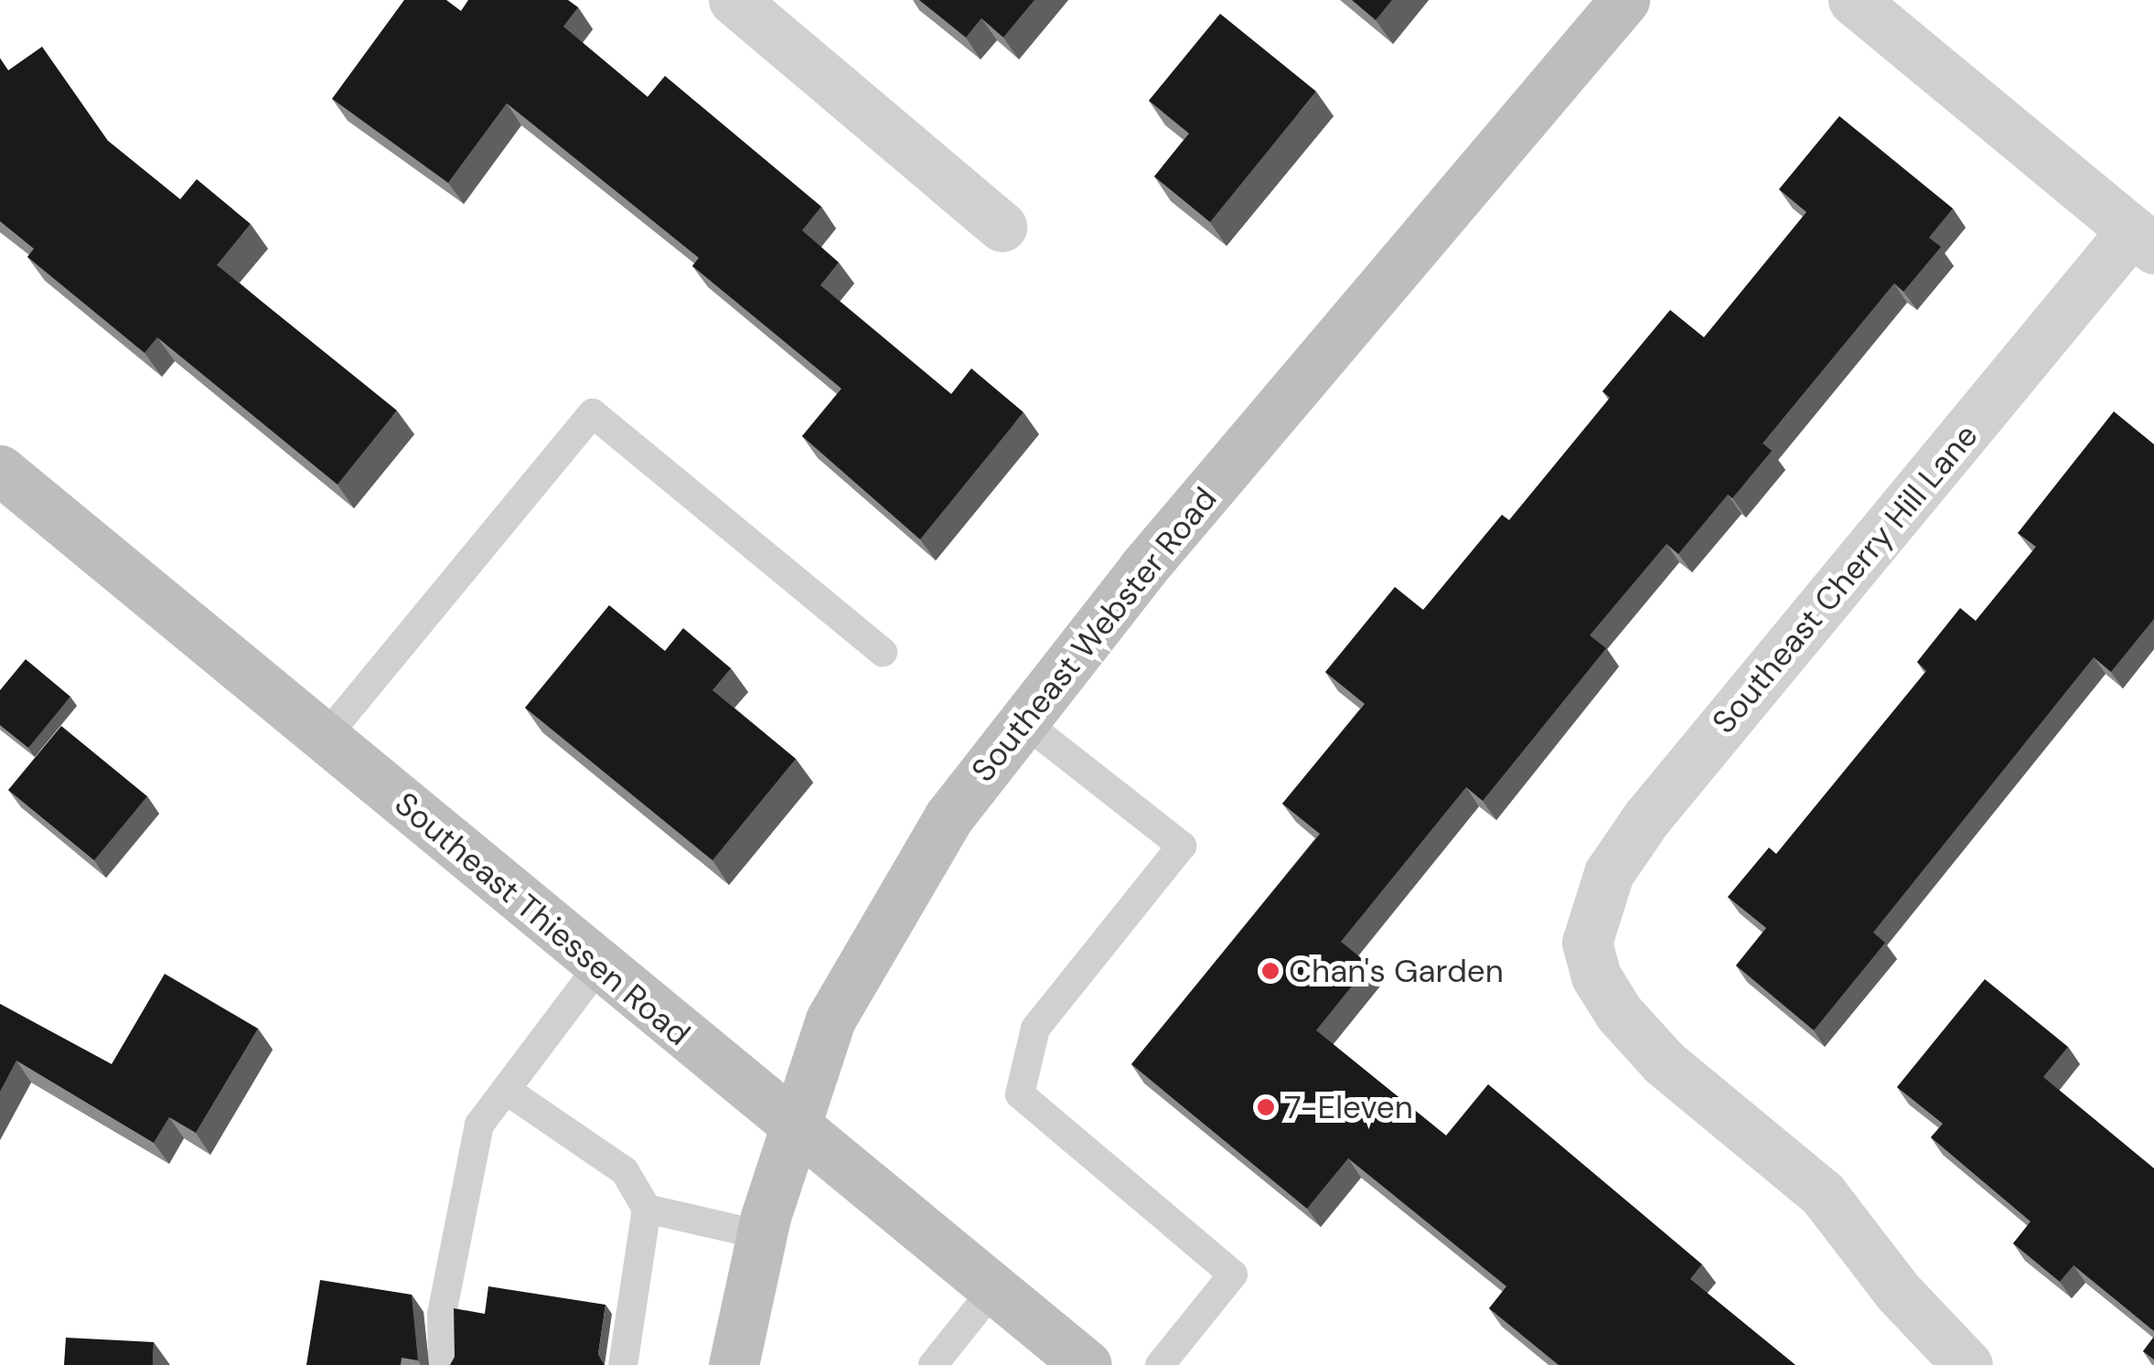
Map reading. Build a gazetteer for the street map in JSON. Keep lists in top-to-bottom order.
{
  "streets": {
    "main road": ["Southeast Webster Road", "Southeast Thiessen Road"],
    "street": ["Southeast Cherry Hill Lane"]
  },
  "crossings": [
    ["Southeast Webster Road", "Southeast Thiessen Road"]
  ],
  "places": ["Chan's Garden", "7-Eleven"]
}
